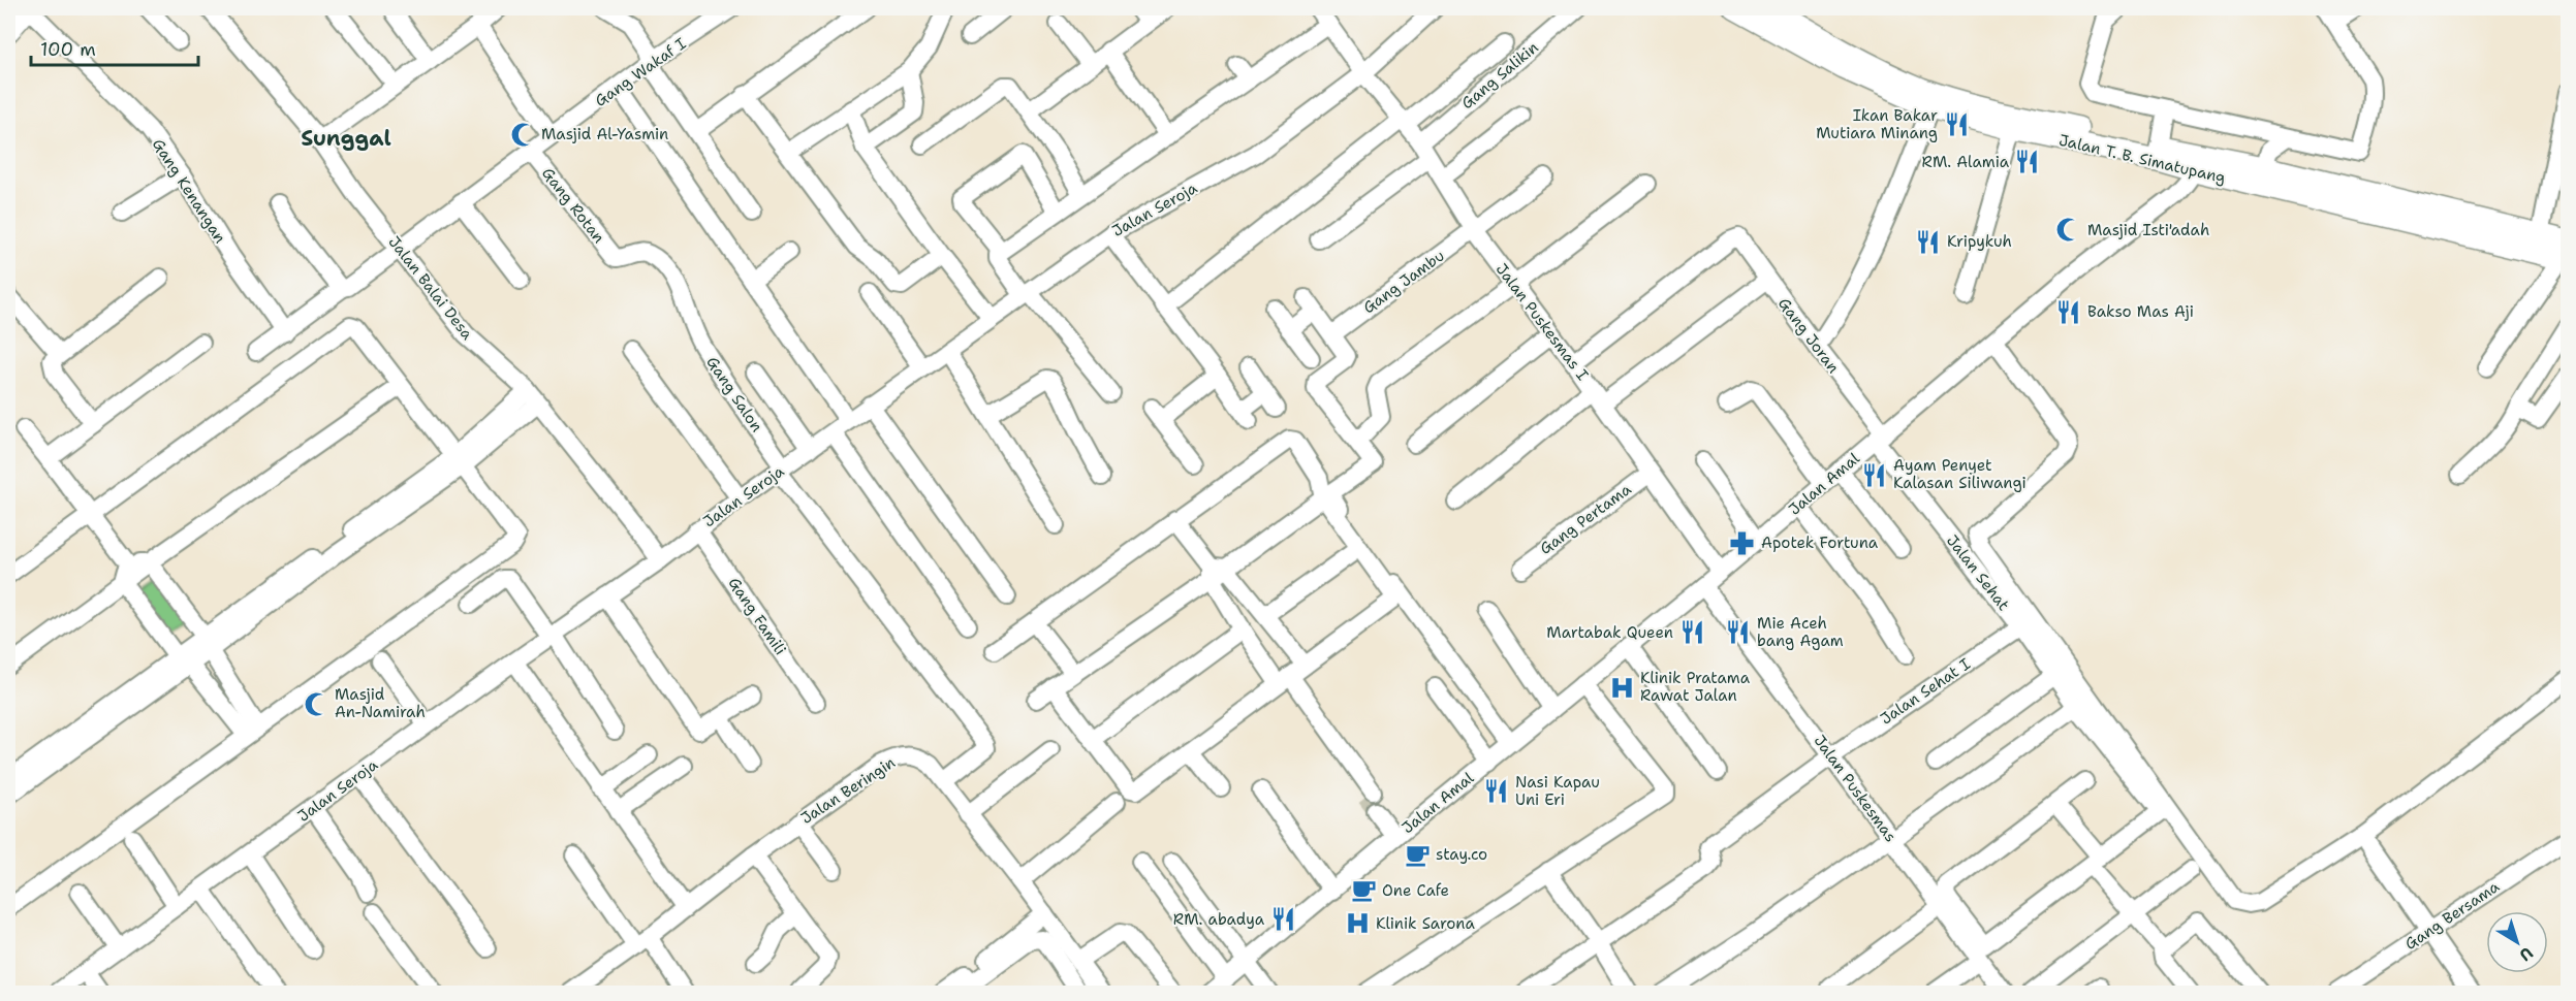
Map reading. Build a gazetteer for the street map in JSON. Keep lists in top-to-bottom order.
{
  "streets": {
    "main road": ["Jalan T. B. Simatupang"],
    "street": [
      "Gang Wakaf I",
      "Gang Salikin",
      "Gang Kenangan",
      "Gang Rotan",
      "Jalan Seroja",
      "Gang Jambu",
      "Jalan Balai Desa",
      "Jalan Puskesmas I",
      "Gang Joran",
      "Gang Salon",
      "Jalan Amal",
      "Gang Pertama",
      "Jalan Sehat",
      "Gang Famili",
      "Jalan Sehat I",
      "Jalan Puskesmas",
      "Jalan Beringin",
      "Gang Bersama"
    ]
  },
  "crossings": [
    ["Gang Wakaf I", "Gang Kenangan"],
    ["Gang Wakaf I", "Gang Rotan"],
    ["Gang Wakaf I", "Jalan Balai Desa"],
    ["Gang Salikin", "Jalan Puskesmas I"],
    ["Jalan T. B. Simatupang", "Jalan Amal"],
    ["Gang Rotan", "Gang Salon"],
    ["Jalan Seroja", "Jalan Balai Desa"],
    ["Jalan Seroja", "Jalan Puskesmas I"],
    ["Jalan Seroja", "Gang Salon"],
    ["Jalan Seroja", "Gang Famili"],
    ["Gang Jambu", "Jalan Puskesmas I"],
    ["Jalan Puskesmas I", "Gang Joran"],
    ["Jalan Puskesmas I", "Jalan Amal"],
    ["Jalan Puskesmas I", "Gang Pertama"],
    ["Gang Joran", "Jalan Amal"],
    ["Gang Joran", "Jalan Sehat"],
    ["Gang Salon", "Jalan Beringin"],
    ["Jalan Amal", "Jalan Sehat"],
    ["Jalan Amal", "Jalan Puskesmas"],
    ["Jalan Sehat", "Jalan Sehat I"],
    ["Jalan Sehat I", "Jalan Puskesmas"]
  ],
  "districts": ["Sunggal"],
  "places": {
    "restaurant": [
      "Ikan Bakar Mutiara Minang",
      "RM. Alamia",
      "Kripykuh",
      "Bakso Mas Aji",
      "Ayam Penyet Kalasan Siliwangi",
      "Martabak Queen",
      "Mie Aceh bang Agam",
      "Nasi Kapau Uni Eri",
      "RM. abadya"
    ],
    "mosque": ["Masjid Al-Yasmin", "Masjid Isti'adah", "Masjid An-Namirah"],
    "pharmacy": ["Apotek Fortuna"],
    "hospital": ["Klinik Pratama Rawat Jalan", "Klinik Sarona"],
    "cafe": ["stay.co", "One Cafe"]
  },
  "scale_bar": "100 m",
  "north": "bottom right"
}
